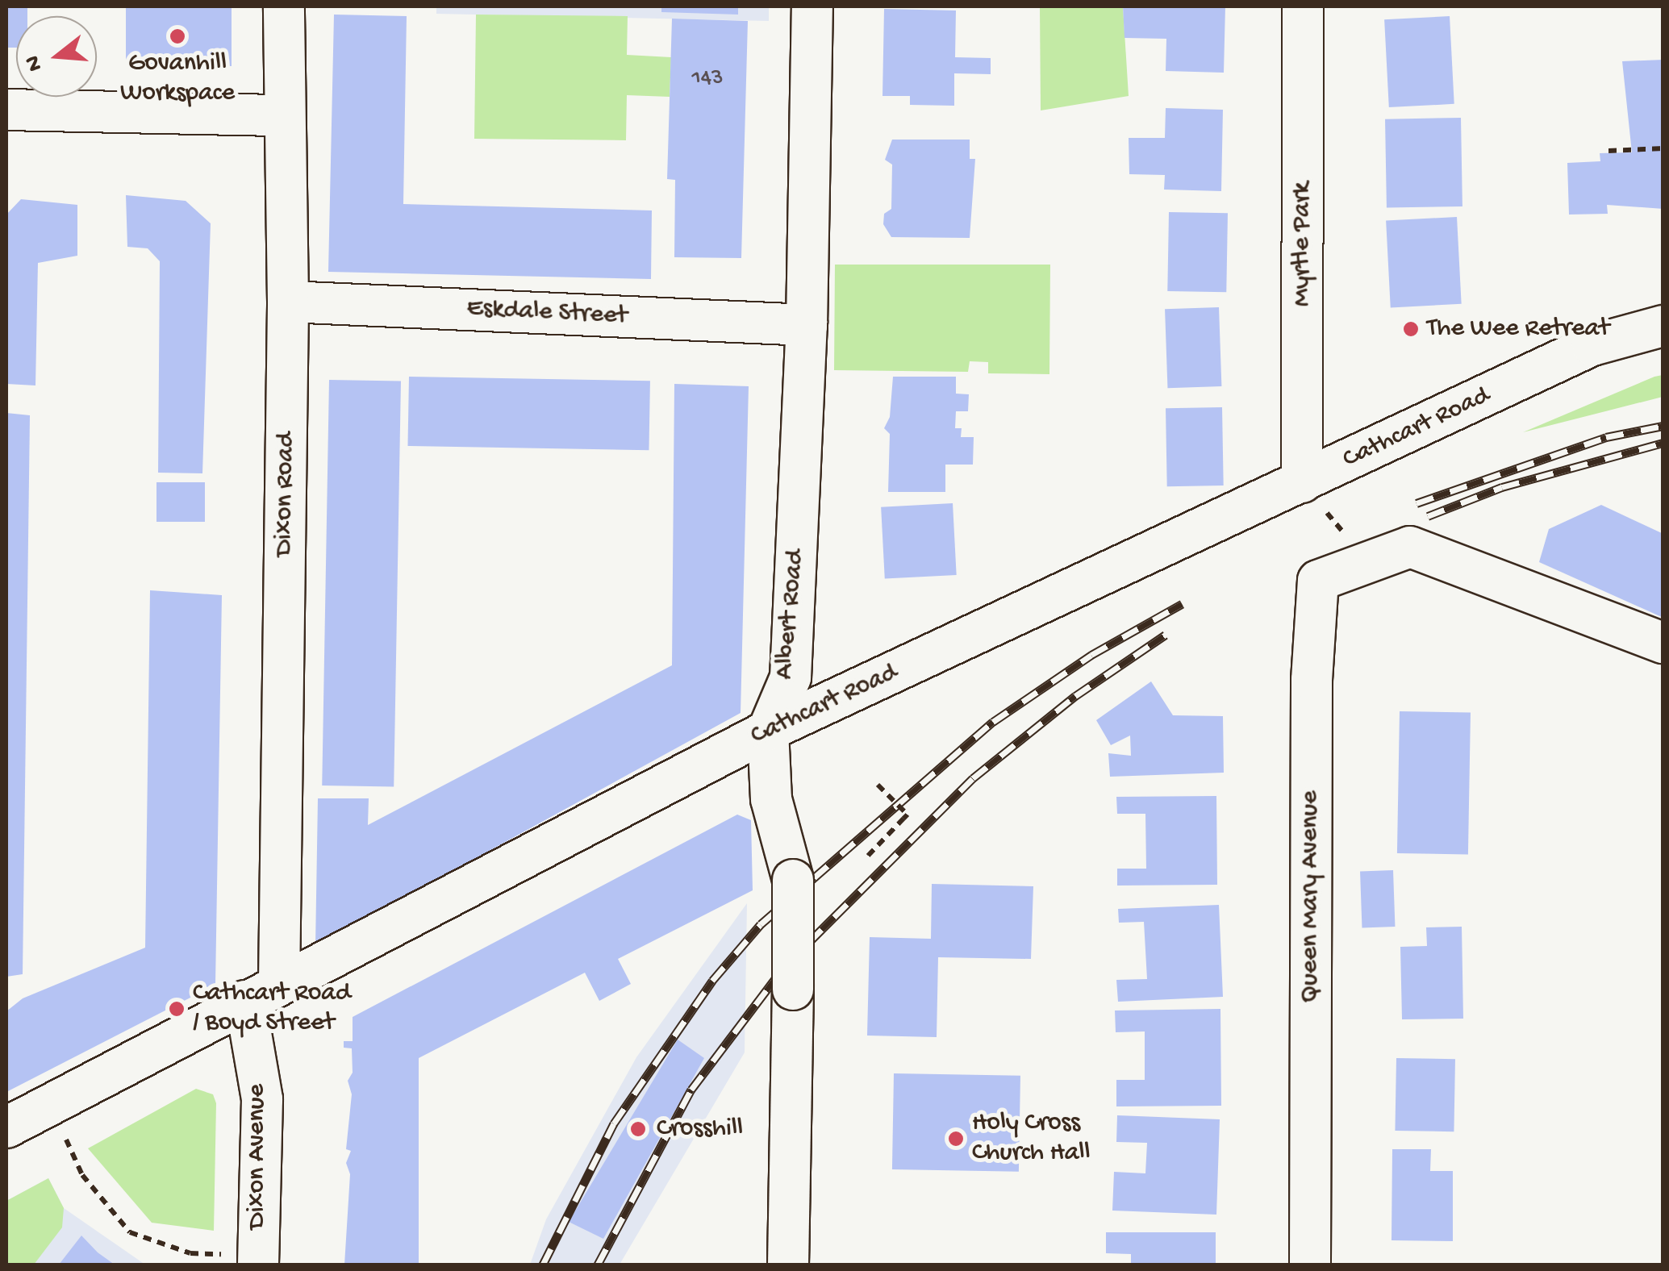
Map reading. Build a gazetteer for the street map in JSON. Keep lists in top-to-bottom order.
{
  "streets": {
    "street": [
      "Myrtle Park",
      "Eskdale Street",
      "Cathcart Road",
      "Dixon Road",
      "Albert Road",
      "Queen Mary Avenue",
      "Dixon Avenue"
    ]
  },
  "crossings": [
    ["Myrtle Park", "Cathcart Road"],
    ["Eskdale Street", "Dixon Road"],
    ["Eskdale Street", "Albert Road"],
    ["Cathcart Road", "Dixon Road"],
    ["Cathcart Road", "Albert Road"],
    ["Cathcart Road", "Dixon Avenue"],
    ["Dixon Road", "Dixon Avenue"]
  ],
  "places": [
    "Govanhill Workspace",
    "The Wee Retreat",
    "Cathcart Road / Boyd Street",
    "Crosshill",
    "Holy Cross Church Hall"
  ],
  "house_numbers": ["143"],
  "north": "left"
}
